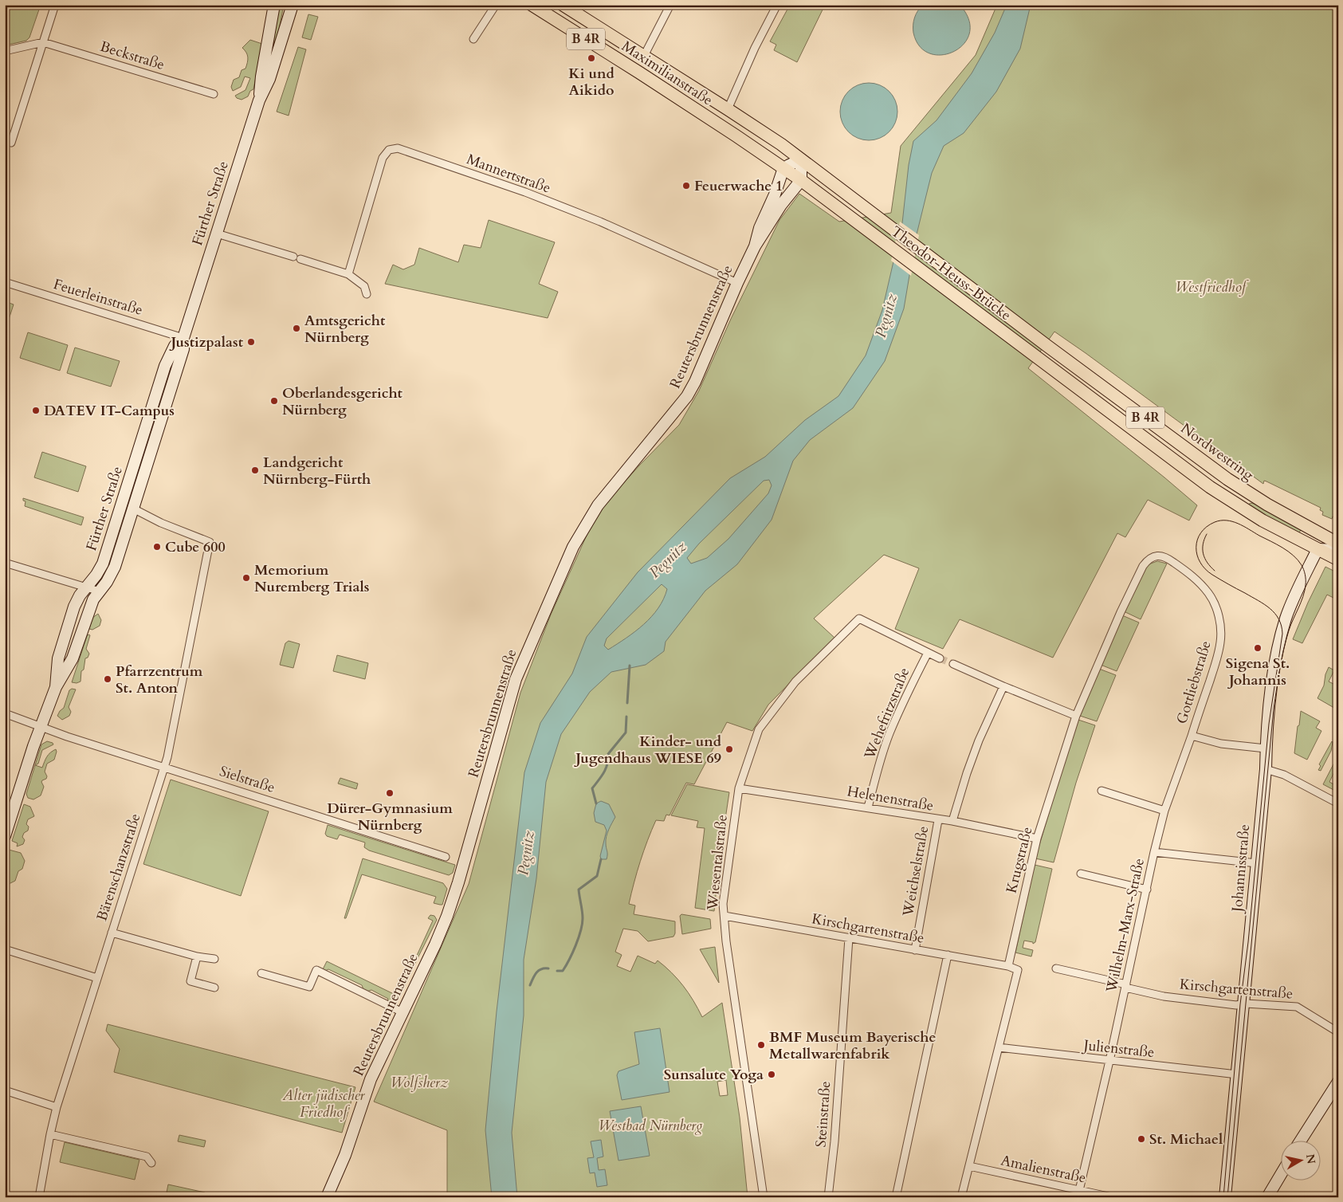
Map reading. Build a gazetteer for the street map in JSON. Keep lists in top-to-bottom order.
{
  "streets": {
    "main road": [
      "B 4R",
      "Maximilianstraße",
      "Theodor-Heuss-Brücke",
      "Nordwestring"
    ],
    "street": [
      "Beckstraße",
      "Mannertstraße",
      "Fürther Straße",
      "Feuerleinstraße",
      "Reutersbrunnenstraße",
      "Gottliebstraße",
      "Wehefritzstraße",
      "Sielstraße",
      "Helenenstraße",
      "Krugstraße",
      "Wiesentalstraße",
      "Bärenschanzstraße",
      "Johannisstraße",
      "Weichselstraße",
      "Wilhelm-Marx-Straße",
      "Kirschgartenstraße",
      "Julienstraße",
      "Steinstraße",
      "Amalienstraße"
    ]
  },
  "crossings": [
    ["B 4R", "Maximilianstraße"],
    ["B 4R", "Theodor-Heuss-Brücke"],
    ["B 4R", "Reutersbrunnenstraße"],
    ["B 4R", "Johannisstraße"],
    ["Maximilianstraße", "Theodor-Heuss-Brücke"],
    ["Maximilianstraße", "Reutersbrunnenstraße"],
    ["Mannertstraße", "Reutersbrunnenstraße"],
    ["Fürther Straße", "Feuerleinstraße"],
    ["Fürther Straße", "Sielstraße"],
    ["Fürther Straße", "Bärenschanzstraße"],
    ["Theodor-Heuss-Brücke", "Reutersbrunnenstraße"],
    ["Theodor-Heuss-Brücke", "Nordwestring"],
    ["Theodor-Heuss-Brücke", "Johannisstraße"],
    ["Gottliebstraße", "Krugstraße"],
    ["Gottliebstraße", "Wilhelm-Marx-Straße"],
    ["Wehefritzstraße", "Helenenstraße"],
    ["Wehefritzstraße", "Wiesentalstraße"],
    ["Sielstraße", "Bärenschanzstraße"],
    ["Helenenstraße", "Krugstraße"],
    ["Helenenstraße", "Wiesentalstraße"],
    ["Helenenstraße", "Weichselstraße"],
    ["Krugstraße", "Kirschgartenstraße"],
    ["Wiesentalstraße", "Kirschgartenstraße"],
    ["Johannisstraße", "Kirschgartenstraße"],
    ["Johannisstraße", "Julienstraße"],
    ["Weichselstraße", "Kirschgartenstraße"],
    ["Wilhelm-Marx-Straße", "Kirschgartenstraße"],
    ["Wilhelm-Marx-Straße", "Julienstraße"],
    ["Wilhelm-Marx-Straße", "Amalienstraße"],
    ["Kirschgartenstraße", "Steinstraße"]
  ],
  "water": ["Pegnitz"],
  "parks": [
    "Westfriedhof",
    "Wolfsherz",
    "Alter jüdischer Friedhof",
    "Westbad Nürnberg"
  ],
  "places": [
    "Ki und Aikido",
    "Feuerwache 1",
    "Amtsgericht Nürnberg",
    "Justizpalast",
    "Oberlandesgericht Nürnberg",
    "DATEV IT-Campus",
    "Landgericht Nürnberg-Fürth",
    "Cube 600",
    "Memorium Nuremberg Trials",
    "Sigena St. Johannis",
    "Pfarrzentrum St. Anton",
    "Kinder- und Jugendhaus WIESE 69",
    "Dürer-Gymnasium Nürnberg",
    "BMF Museum Bayerische Metallwarenfabrik",
    "Sunsalute Yoga",
    "St. Michael"
  ],
  "north": "right"
}
